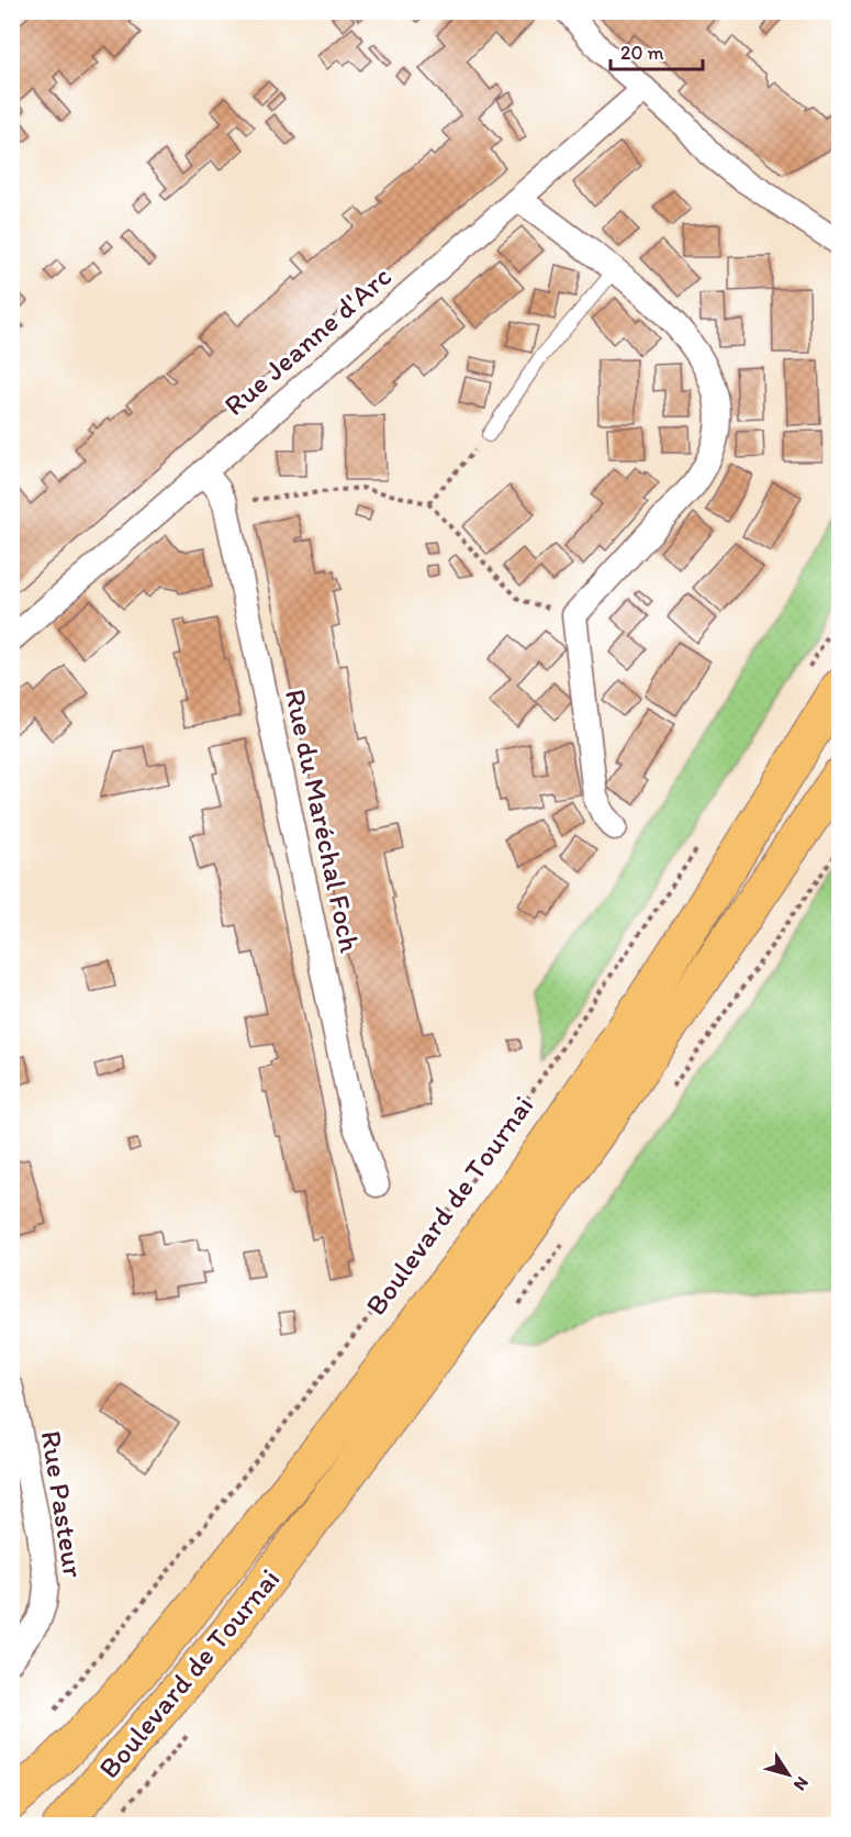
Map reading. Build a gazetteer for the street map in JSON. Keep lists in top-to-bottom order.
{
  "streets": {
    "main road": ["Boulevard de Tournai"],
    "street": ["Rue Jeanne d'Arc", "Rue du Maréchal Foch", "Rue Pasteur"]
  },
  "crossings": [
    ["Rue Jeanne d'Arc", "Rue du Maréchal Foch"]
  ],
  "scale_bar": "20 m",
  "north": "bottom right"
}
